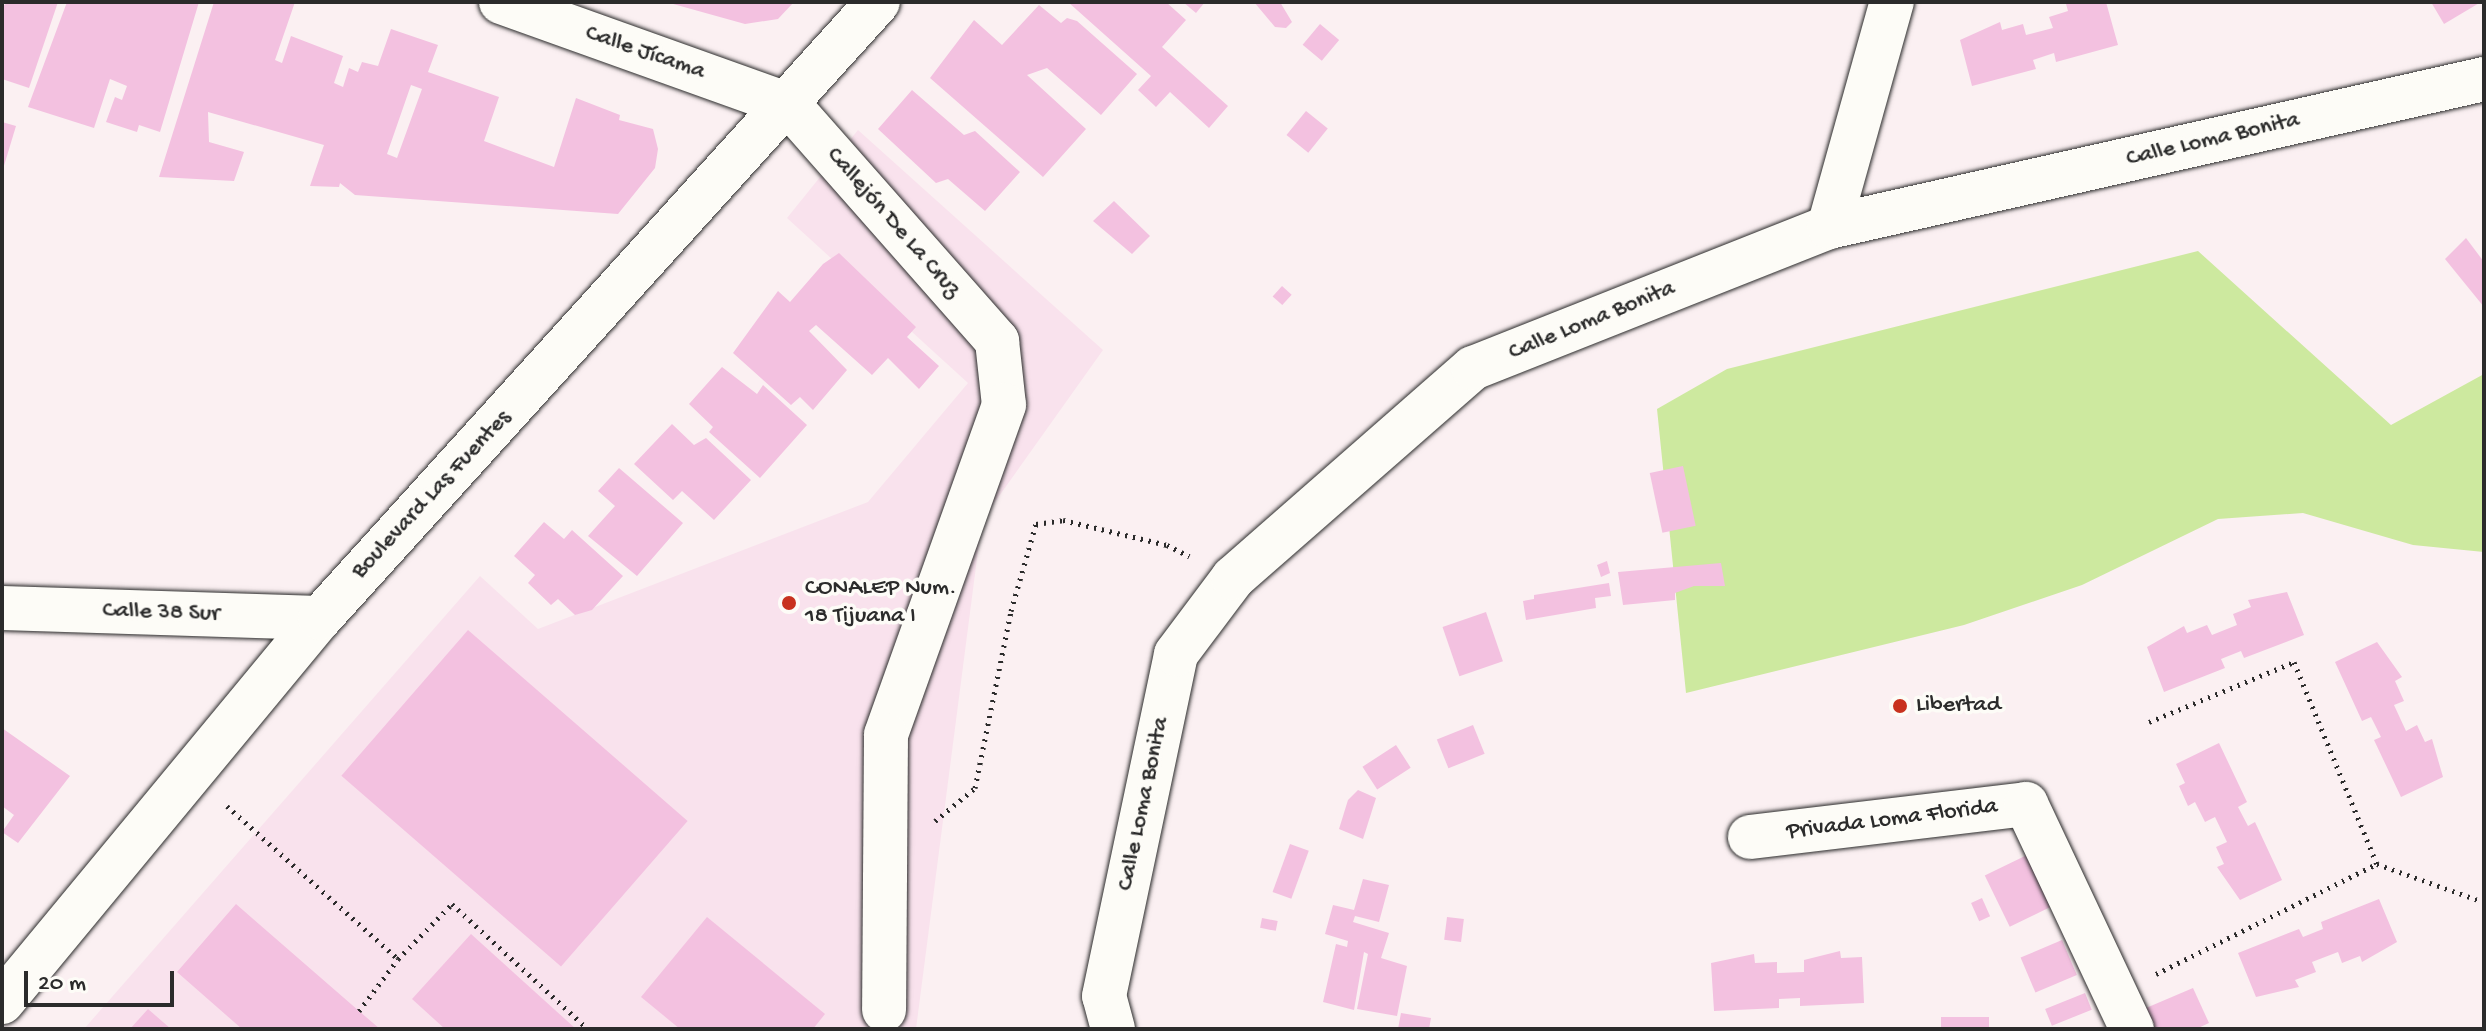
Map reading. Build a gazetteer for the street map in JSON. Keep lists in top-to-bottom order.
{
  "streets": {
    "street": [
      "Calle Jícama",
      "Calle Loma Bonita",
      "Callejón De La Cruz",
      "Boulevard Las Fuentes",
      "Calle 38 Sur",
      "Privada Loma Florida"
    ]
  },
  "crossings": [
    ["Calle Jícama", "Callejón De La Cruz"],
    ["Calle Jícama", "Boulevard Las Fuentes"],
    ["Callejón De La Cruz", "Boulevard Las Fuentes"],
    ["Boulevard Las Fuentes", "Calle 38 Sur"]
  ],
  "places": ["CONALEP Num. 18 Tijuana I", "Libertad"],
  "scale_bar": "20 m"
}
